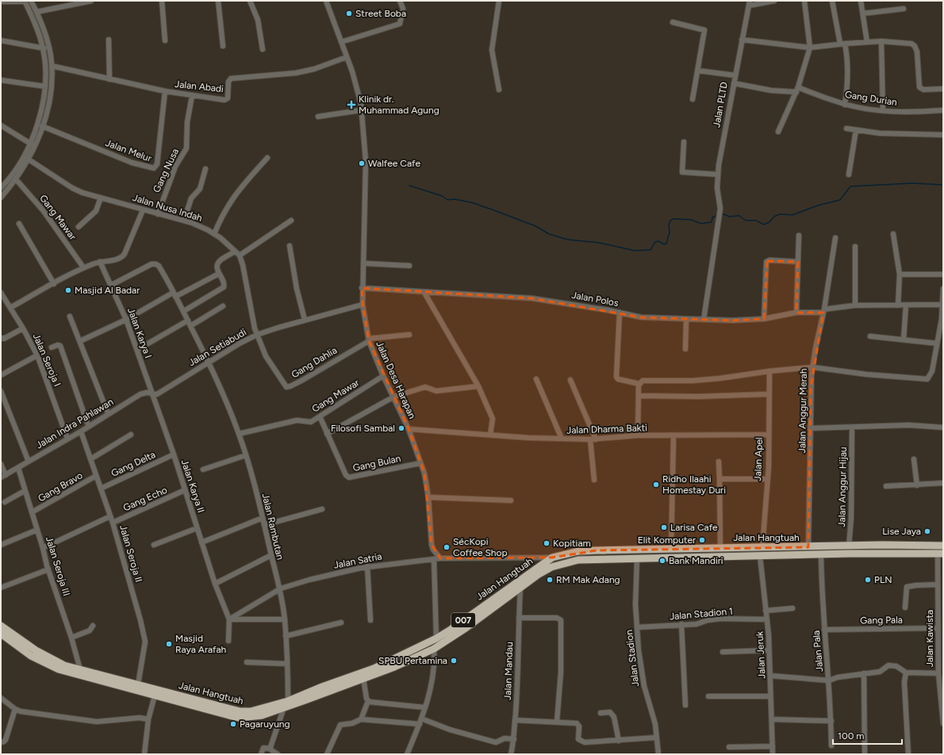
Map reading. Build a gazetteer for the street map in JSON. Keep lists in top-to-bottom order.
{
  "streets": {
    "highway": ["Jalan Hangtuah", "007"],
    "street": [
      "Jalan Abadi",
      "Gang Durian",
      "Jalan PLTD",
      "Jalan Melur",
      "Gang Nusa",
      "Jalan Nusa Indah",
      "Gang Mawar",
      "Jalan Polos",
      "Jalan Karya I",
      "Jalan Setiabudi",
      "Jalan Seroja I",
      "Gang Dahlia",
      "Jalan Desa Harapan",
      "Jalan Anggur Merah",
      "Jalan Indra Pahlawan",
      "Jalan Dharma Bakti",
      "Jalan Apel",
      "Gang Bulan",
      "Gang Delta",
      "Jalan Karya II",
      "Gang Bravo",
      "Jalan Anggur Hijau",
      "Gang Echo",
      "Jalan Rambutan",
      "Jalan Seroja II",
      "Jalan Satria",
      "Jalan Seroja III",
      "Jalan Stadion 1",
      "Gang Pala",
      "Jalan Kawista",
      "Jalan Pala",
      "Jalan Jeruk",
      "Jalan Stadion",
      "Jalan Mandau"
    ]
  },
  "crossings": [
    ["Jalan Abadi", "Jalan Melur"],
    ["Jalan Abadi", "Gang Nusa"],
    ["Jalan Abadi", "Jalan Desa Harapan"],
    ["Gang Durian", "Jalan PLTD"],
    ["Jalan PLTD", "Jalan Polos"],
    ["Gang Nusa", "Jalan Nusa Indah"],
    ["Gang Mawar", "Jalan Desa Harapan"],
    ["Gang Mawar", "Gang Bulan"],
    ["Gang Mawar", "Jalan Rambutan"],
    ["Jalan Polos", "Jalan Desa Harapan"],
    ["Jalan Polos", "Jalan Anggur Merah"],
    ["Jalan Karya I", "Jalan Indra Pahlawan"],
    ["Jalan Karya I", "Jalan Karya II"],
    ["Jalan Karya I", "Jalan Rambutan"],
    ["Jalan Setiabudi", "Gang Dahlia"],
    ["Jalan Setiabudi", "Jalan Desa Harapan"],
    ["Jalan Setiabudi", "Jalan Indra Pahlawan"],
    ["Jalan Setiabudi", "Jalan Rambutan"],
    ["Jalan Seroja I", "Jalan Indra Pahlawan"],
    ["Gang Dahlia", "Jalan Desa Harapan"],
    ["Jalan Desa Harapan", "Jalan Dharma Bakti"],
    ["Jalan Desa Harapan", "Gang Bulan"],
    ["Jalan Desa Harapan", "Jalan Satria"],
    ["Jalan Anggur Merah", "Jalan Hangtuah"],
    ["Jalan Indra Pahlawan", "Jalan Karya II"],
    ["Jalan Indra Pahlawan", "Jalan Seroja II"],
    ["Jalan Indra Pahlawan", "Jalan Seroja III"],
    ["Jalan Dharma Bakti", "Jalan Apel"],
    ["Jalan Apel", "Jalan Hangtuah"],
    ["Gang Delta", "Jalan Karya II"],
    ["Gang Delta", "Jalan Seroja II"],
    ["Jalan Karya II", "Gang Echo"],
    ["Jalan Karya II", "Jalan Satria"],
    ["Gang Bravo", "Jalan Seroja II"],
    ["Gang Bravo", "Jalan Seroja III"],
    ["Jalan Anggur Hijau", "Jalan Hangtuah"],
    ["Gang Echo", "Jalan Seroja II"],
    ["Jalan Rambutan", "Jalan Hangtuah"],
    ["Jalan Rambutan", "Jalan Satria"],
    ["Jalan Hangtuah", "Jalan Seroja II"],
    ["Jalan Hangtuah", "Jalan Seroja III"],
    ["Jalan Hangtuah", "Jalan Kawista"],
    ["Jalan Hangtuah", "Jalan Pala"],
    ["Jalan Hangtuah", "Jalan Jeruk"],
    ["Jalan Hangtuah", "Jalan Stadion"],
    ["Jalan Hangtuah", "Jalan Mandau"],
    ["Jalan Stadion 1", "Jalan Jeruk"],
    ["Jalan Stadion 1", "Jalan Stadion"],
    ["Gang Pala", "Jalan Kawista"],
    ["Gang Pala", "Jalan Pala"]
  ],
  "places": {
    "other": [
      "Street Boba",
      "Walfee Cafe",
      "Masjid Al Badar",
      "Filosofi Sambal",
      "Ridho Ilaahi Homestay Duri",
      "Larisa Cafe",
      "Lise Jaya",
      "Elit Komputer",
      "Kopitiam",
      "SécKopi Coffee Shop",
      "Bank Mandiri",
      "RM Mak Adang",
      "PLN",
      "Masjid Raya Arafah",
      "SPBU Pertamina",
      "Pagaruyung"
    ],
    "health": ["Klinik dr. Muhammad Agung"]
  },
  "scale_bar": "100 m"
}
